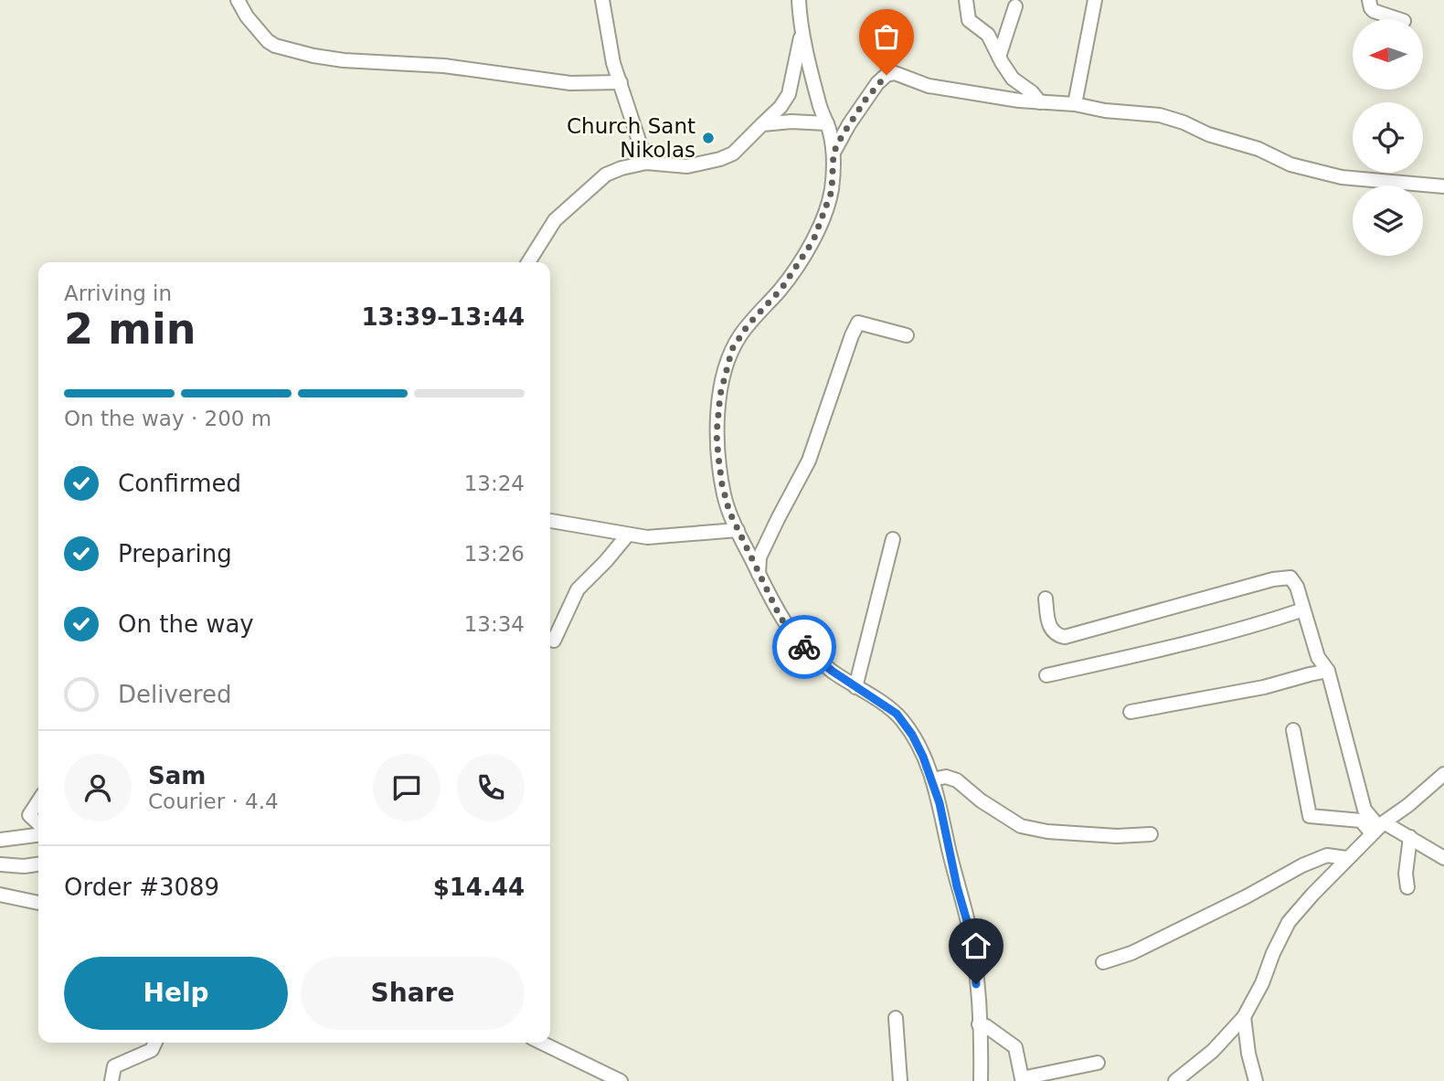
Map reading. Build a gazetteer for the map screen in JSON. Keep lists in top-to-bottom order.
{
  "places": ["Church Sant Nikolas"],
  "north": "left",
  "page": {
    "heading": ["2 min", "Arriving in", "13:39–13:44"],
    "panel": [
      "Sam",
      "Courier · 4.4",
      "Order #3089",
      "$14.44"
    ],
    "bar": "On the way · 200 m",
    "list": [
      ["Confirmed", "13:24"],
      ["Preparing", "13:26"],
      ["On the way", "13:34"],
      "Delivered"
    ],
    "buttons": ["Help", "Share"]
  }
}
